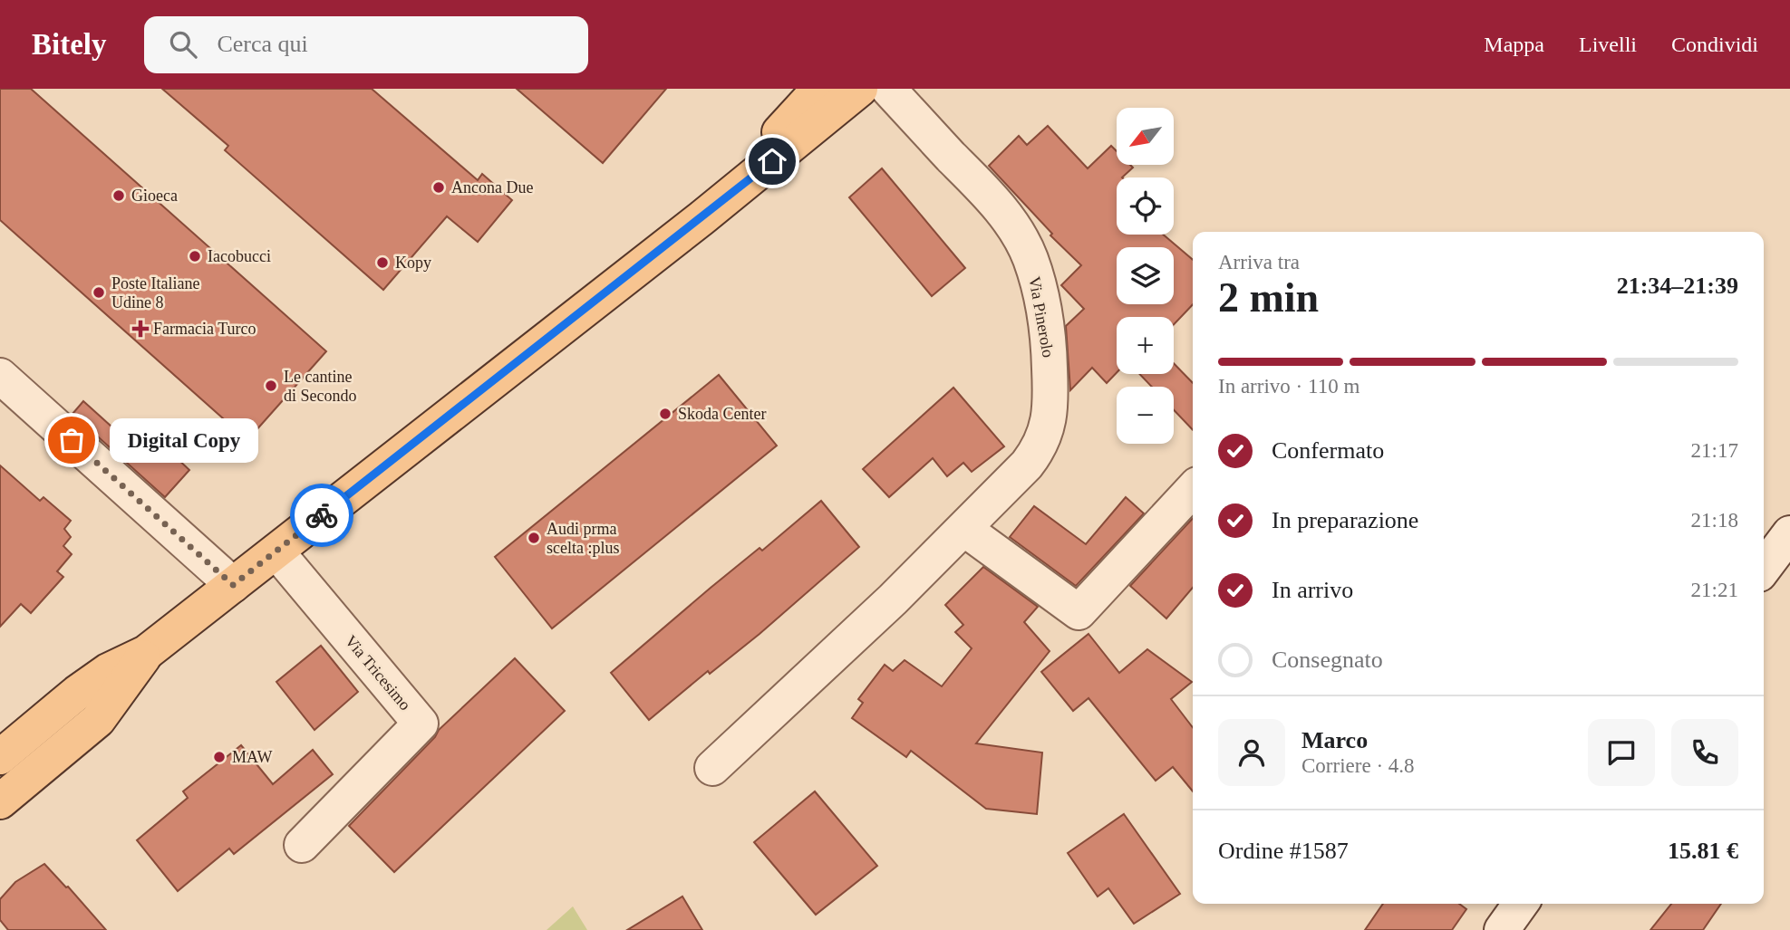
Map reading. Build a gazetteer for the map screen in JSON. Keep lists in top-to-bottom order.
{
  "streets": {
    "street": ["Via Pinerolo", "Via Tricesimo"]
  },
  "places": {
    "other": [
      "Ancona Due",
      "Gioeca",
      "Iacobucci",
      "Kopy",
      "Poste Italiane Udine 8",
      "Le cantine di Secondo",
      "Skoda Center",
      "Digital Copy",
      "Audi prma scelta :plus",
      "MAW"
    ],
    "health": ["Farmacia Turco"]
  },
  "north": "bottom left",
  "page": {
    "header": "Bitely",
    "search": "Cerca qui",
    "nav": ["Mappa", "Livelli", "Condividi"],
    "map_buttons": ["+", "−"],
    "heading": ["2 min", "Arriva tra", "21:34–21:39"],
    "panel": [
      "Marco",
      "Corriere · 4.8",
      "Ordine #1587",
      "15.81 €"
    ],
    "bar": "In arrivo · 110 m",
    "list": [
      ["Confermato", "21:17"],
      ["In preparazione", "21:18"],
      ["In arrivo", "21:21"],
      "Consegnato"
    ],
    "bubble": "Digital Copy"
  }
}
